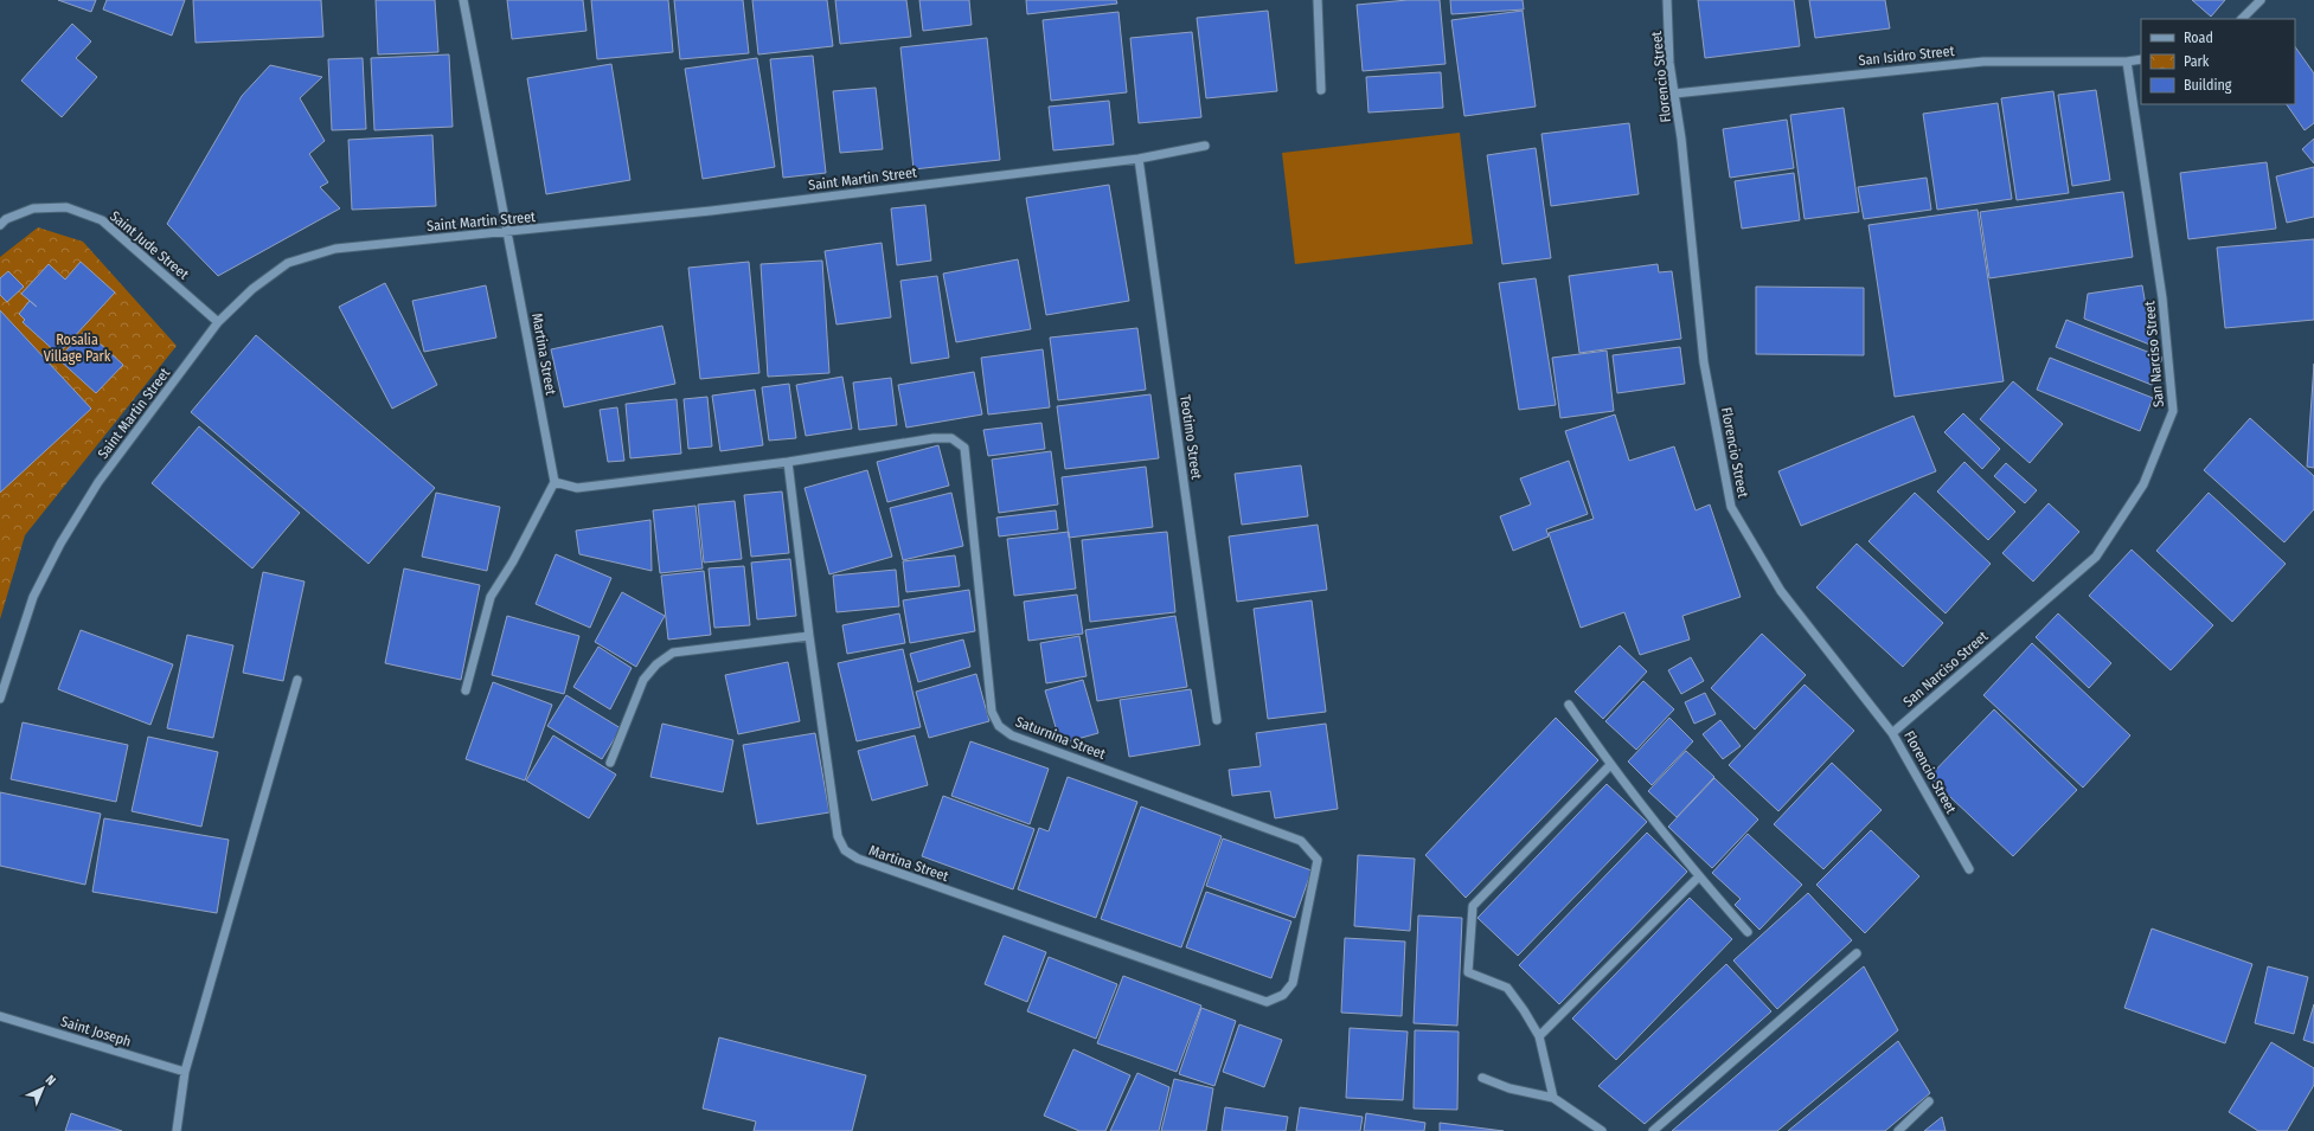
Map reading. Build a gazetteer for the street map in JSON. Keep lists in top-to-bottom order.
{
  "streets": {
    "street": [
      "San Isidro Street",
      "Florencio Street",
      "Saint Martin Street",
      "Saint Jude Street",
      "Martina Street",
      "San Narciso Street",
      "Teotimo Street",
      "Saturnina Street",
      "Saint Joseph"
    ]
  },
  "crossings": [
    ["San Isidro Street", "Florencio Street"],
    ["San Isidro Street", "San Narciso Street"],
    ["Florencio Street", "San Narciso Street"],
    ["Saint Martin Street", "Saint Jude Street"],
    ["Saint Martin Street", "Martina Street"],
    ["Saint Martin Street", "Teotimo Street"],
    ["Martina Street", "Saturnina Street"]
  ],
  "parks": ["Rosalia Village Park"],
  "legend": ["Road", "Park", "Building"],
  "north": "top right"
}
